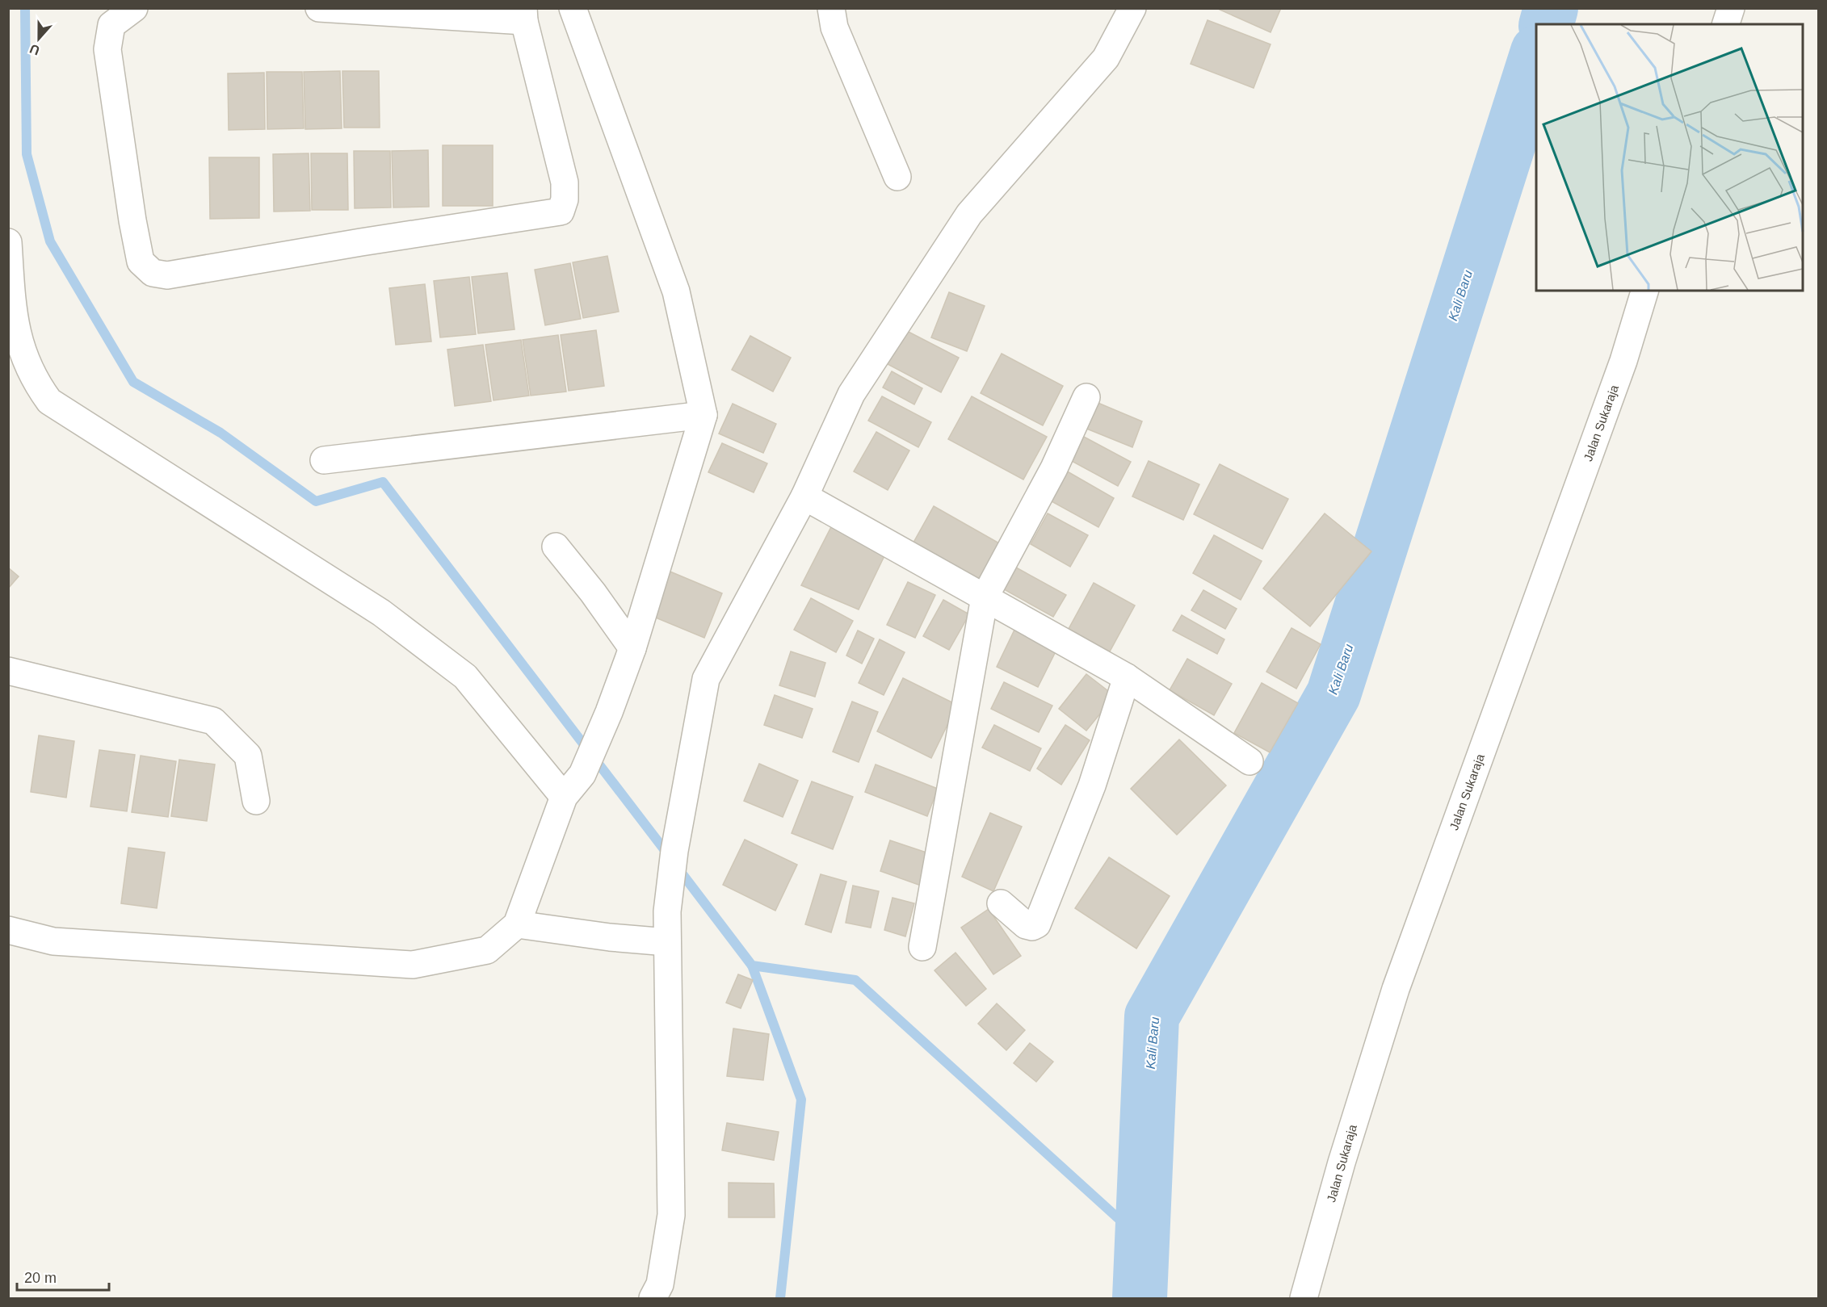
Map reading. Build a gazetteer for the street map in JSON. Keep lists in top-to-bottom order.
{
  "streets": {
    "street": ["Jalan Sukaraja"]
  },
  "water": ["Kali Baru"],
  "scale_bar": "20 m",
  "north": "bottom"
}
